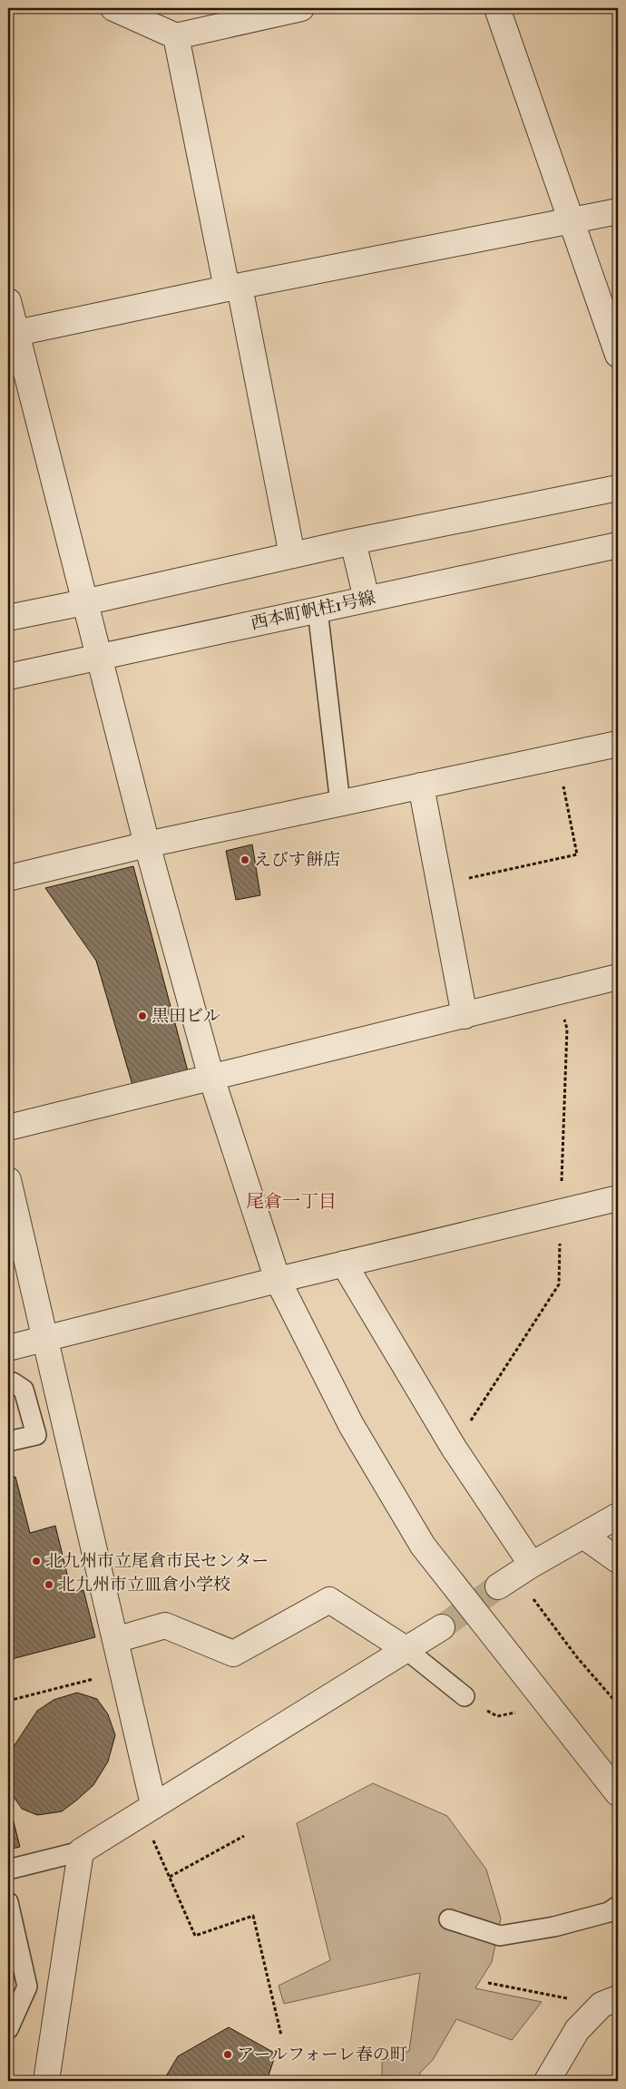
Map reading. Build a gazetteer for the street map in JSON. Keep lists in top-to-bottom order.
{
  "streets": {
    "street": ["西本町帆柱1号線"]
  },
  "districts": ["尾倉一丁目"],
  "places": [
    "えびす餅店",
    "黒田ビル",
    "北九州市立尾倉市民センター",
    "北九州市立皿倉小学校",
    "アールフォーレ春の町"
  ]
}
